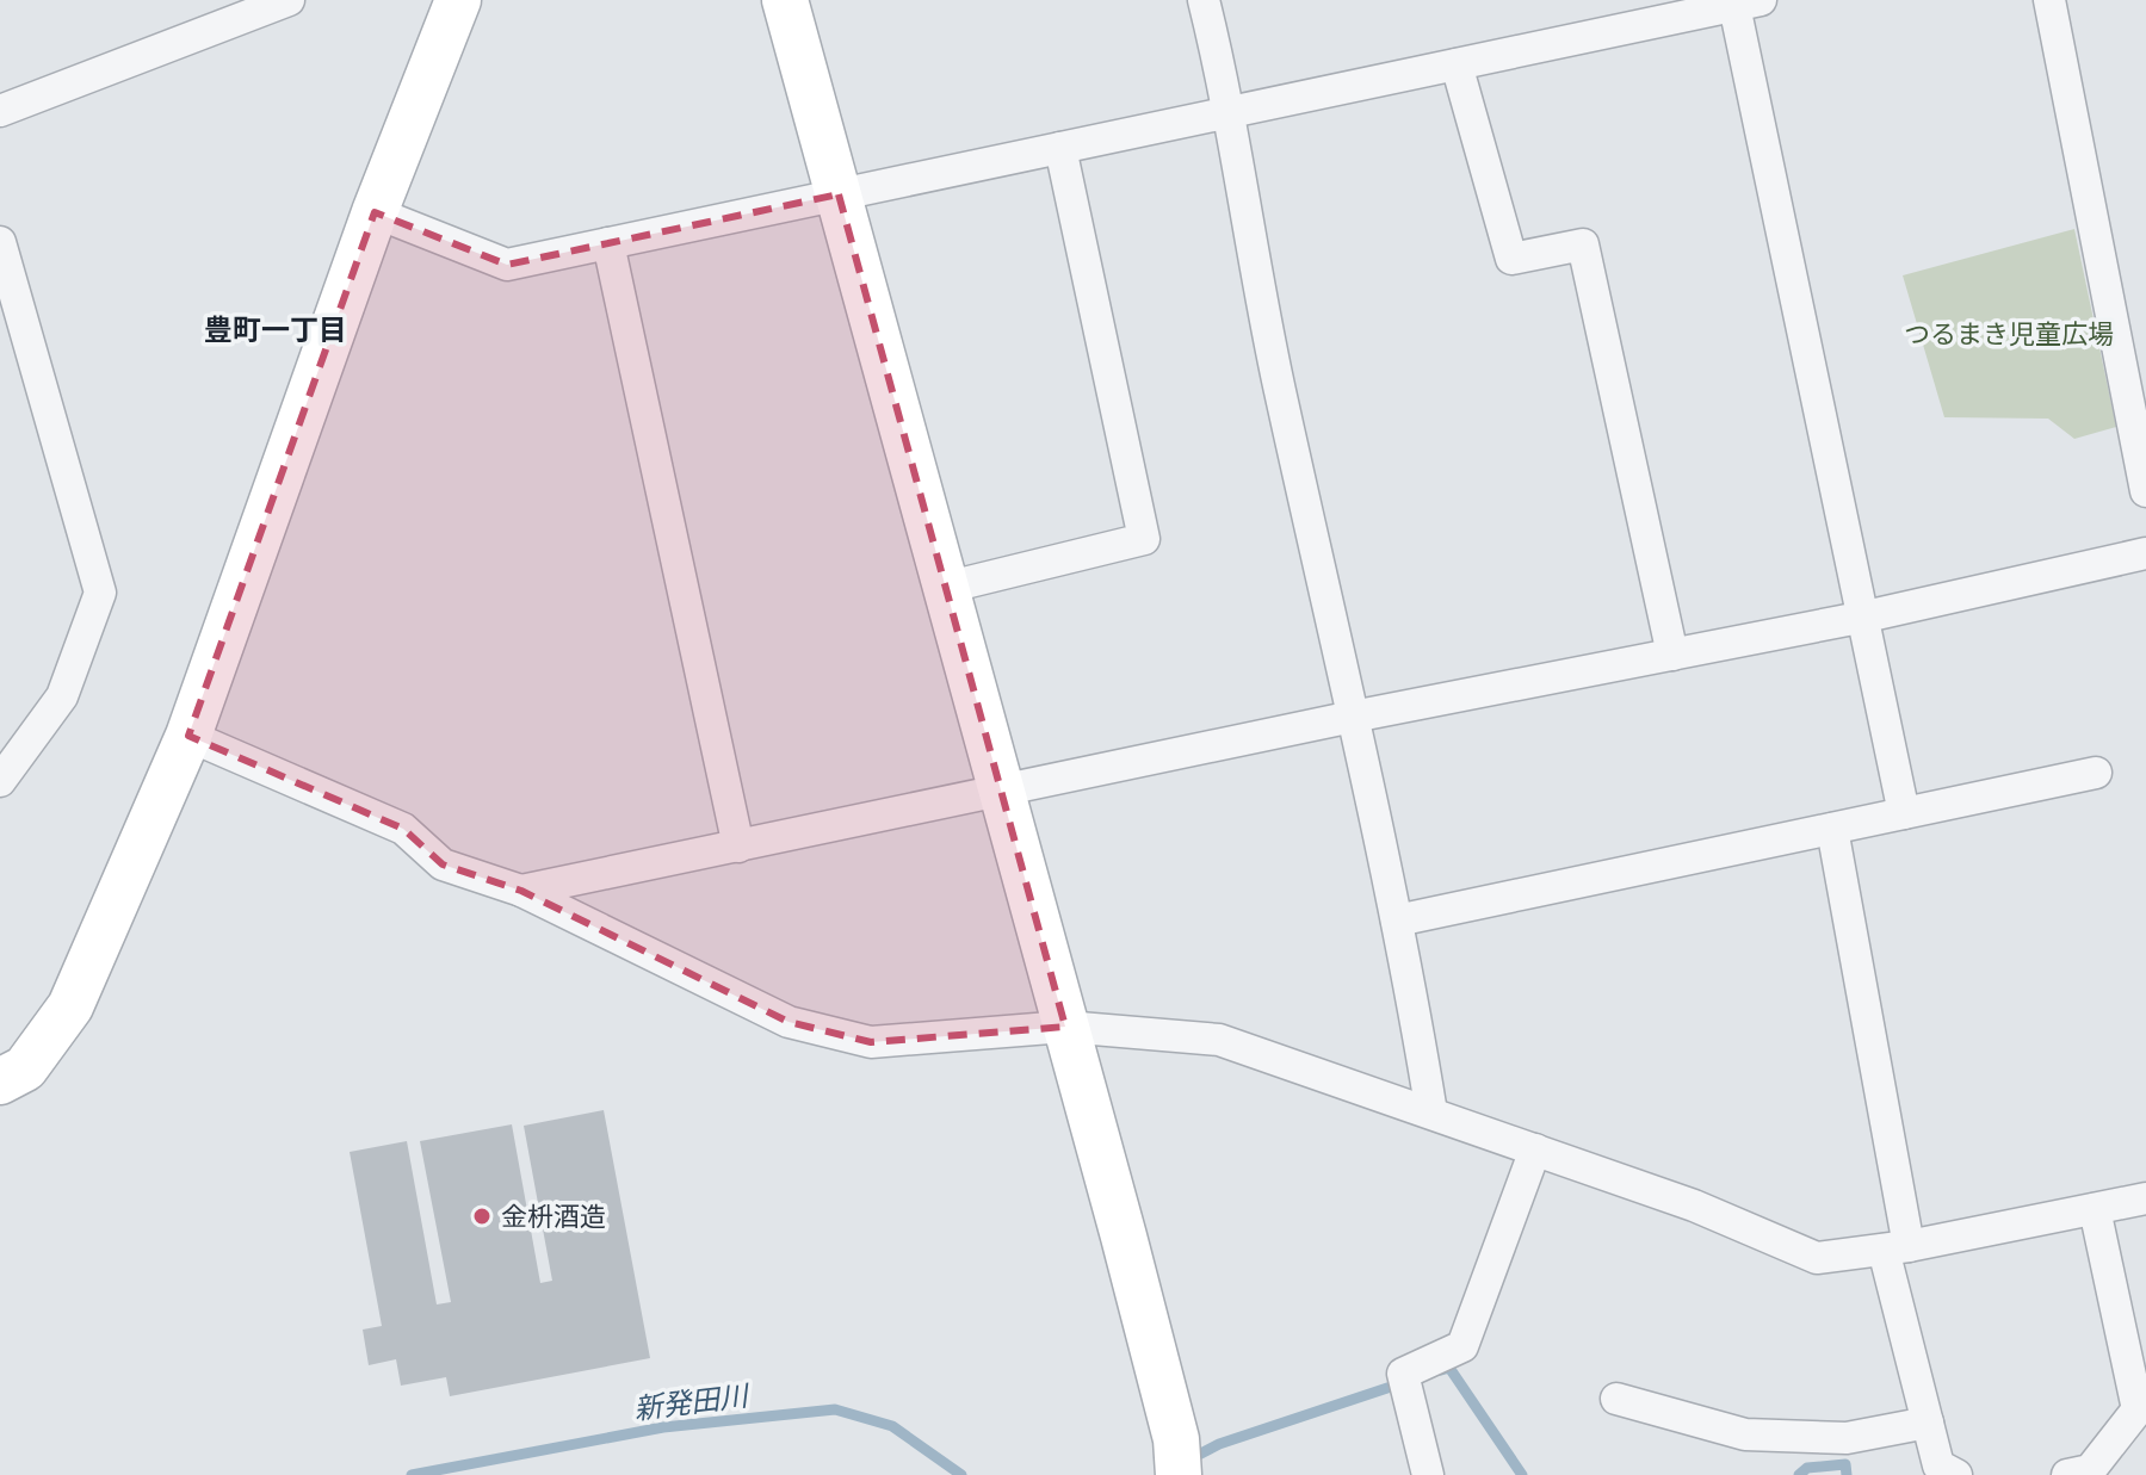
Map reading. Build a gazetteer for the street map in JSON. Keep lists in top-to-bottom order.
{
  "districts": ["豊町一丁目"],
  "water": ["新発田川"],
  "parks": ["つるまき児童広場"],
  "places": ["金枡酒造"]
}
